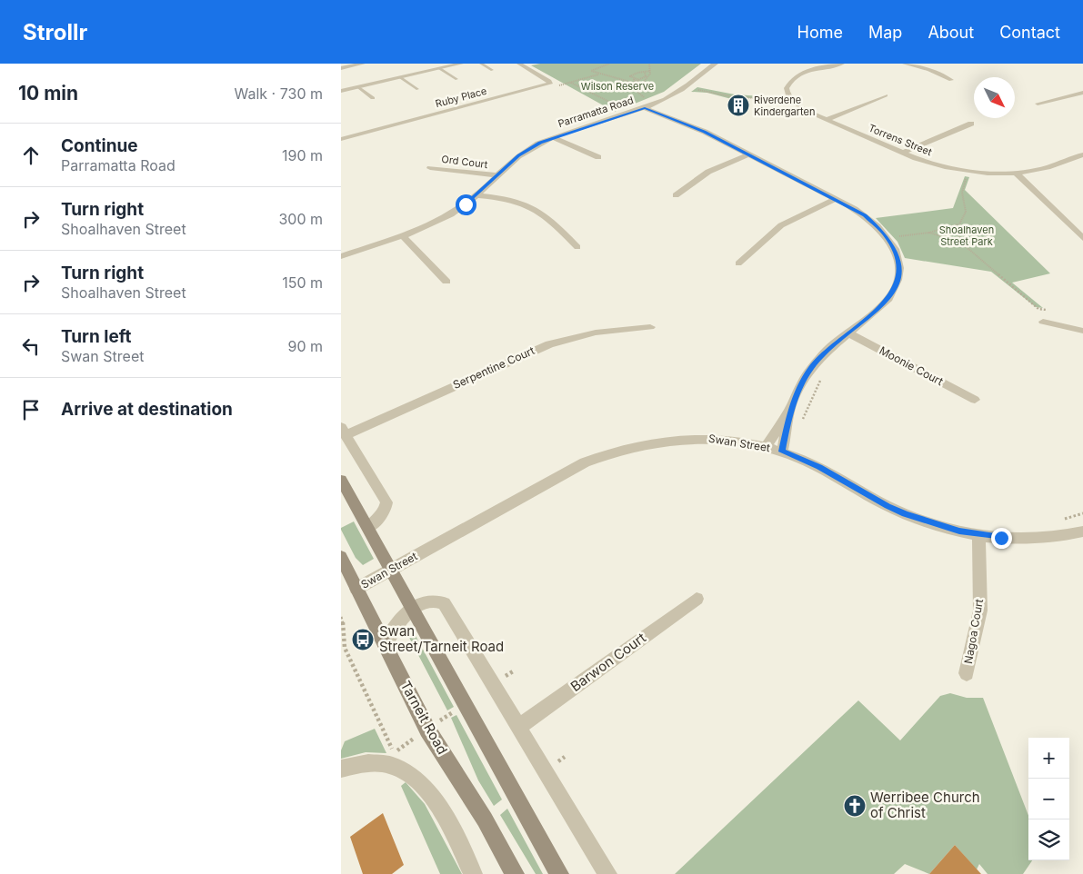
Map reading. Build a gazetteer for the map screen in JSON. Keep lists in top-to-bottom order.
{
  "streets": {
    "main road": ["Tarneit Road"],
    "street": [
      "Ruby Place",
      "Parramatta Road",
      "Torrens Street",
      "Ord Court",
      "Moonie Court",
      "Serpentine Court",
      "Swan Street",
      "Nagoa Court",
      "Barwon Court"
    ]
  },
  "crossings": [
    ["Parramatta Road", "Ord Court"],
    ["Swan Street", "Nagoa Court"],
    ["Swan Street", "Tarneit Road"]
  ],
  "parks": ["Wilson Reserve", "Shoalhaven Street Park"],
  "places": {
    "building": ["Riverdene Kindergarten"],
    "bus stop": ["Swan Street/Tarneit Road"],
    "church": ["Werribee Church of Christ"]
  },
  "north": "bottom right",
  "page": {
    "header": "Strollr",
    "nav": [
      "Home",
      "Map",
      "About",
      "Contact"
    ],
    "heading": ["10 min", "Walk · 730 m"],
    "list": [
      ["Continue", "Parramatta Road", "190 m"],
      ["Turn right", "Shoalhaven Street", "300 m"],
      ["Turn right", "Shoalhaven Street", "150 m"],
      ["Turn left", "Swan Street", "90 m"],
      "Arrive at destination"
    ],
    "map_buttons": ["+", "−"]
  }
}
